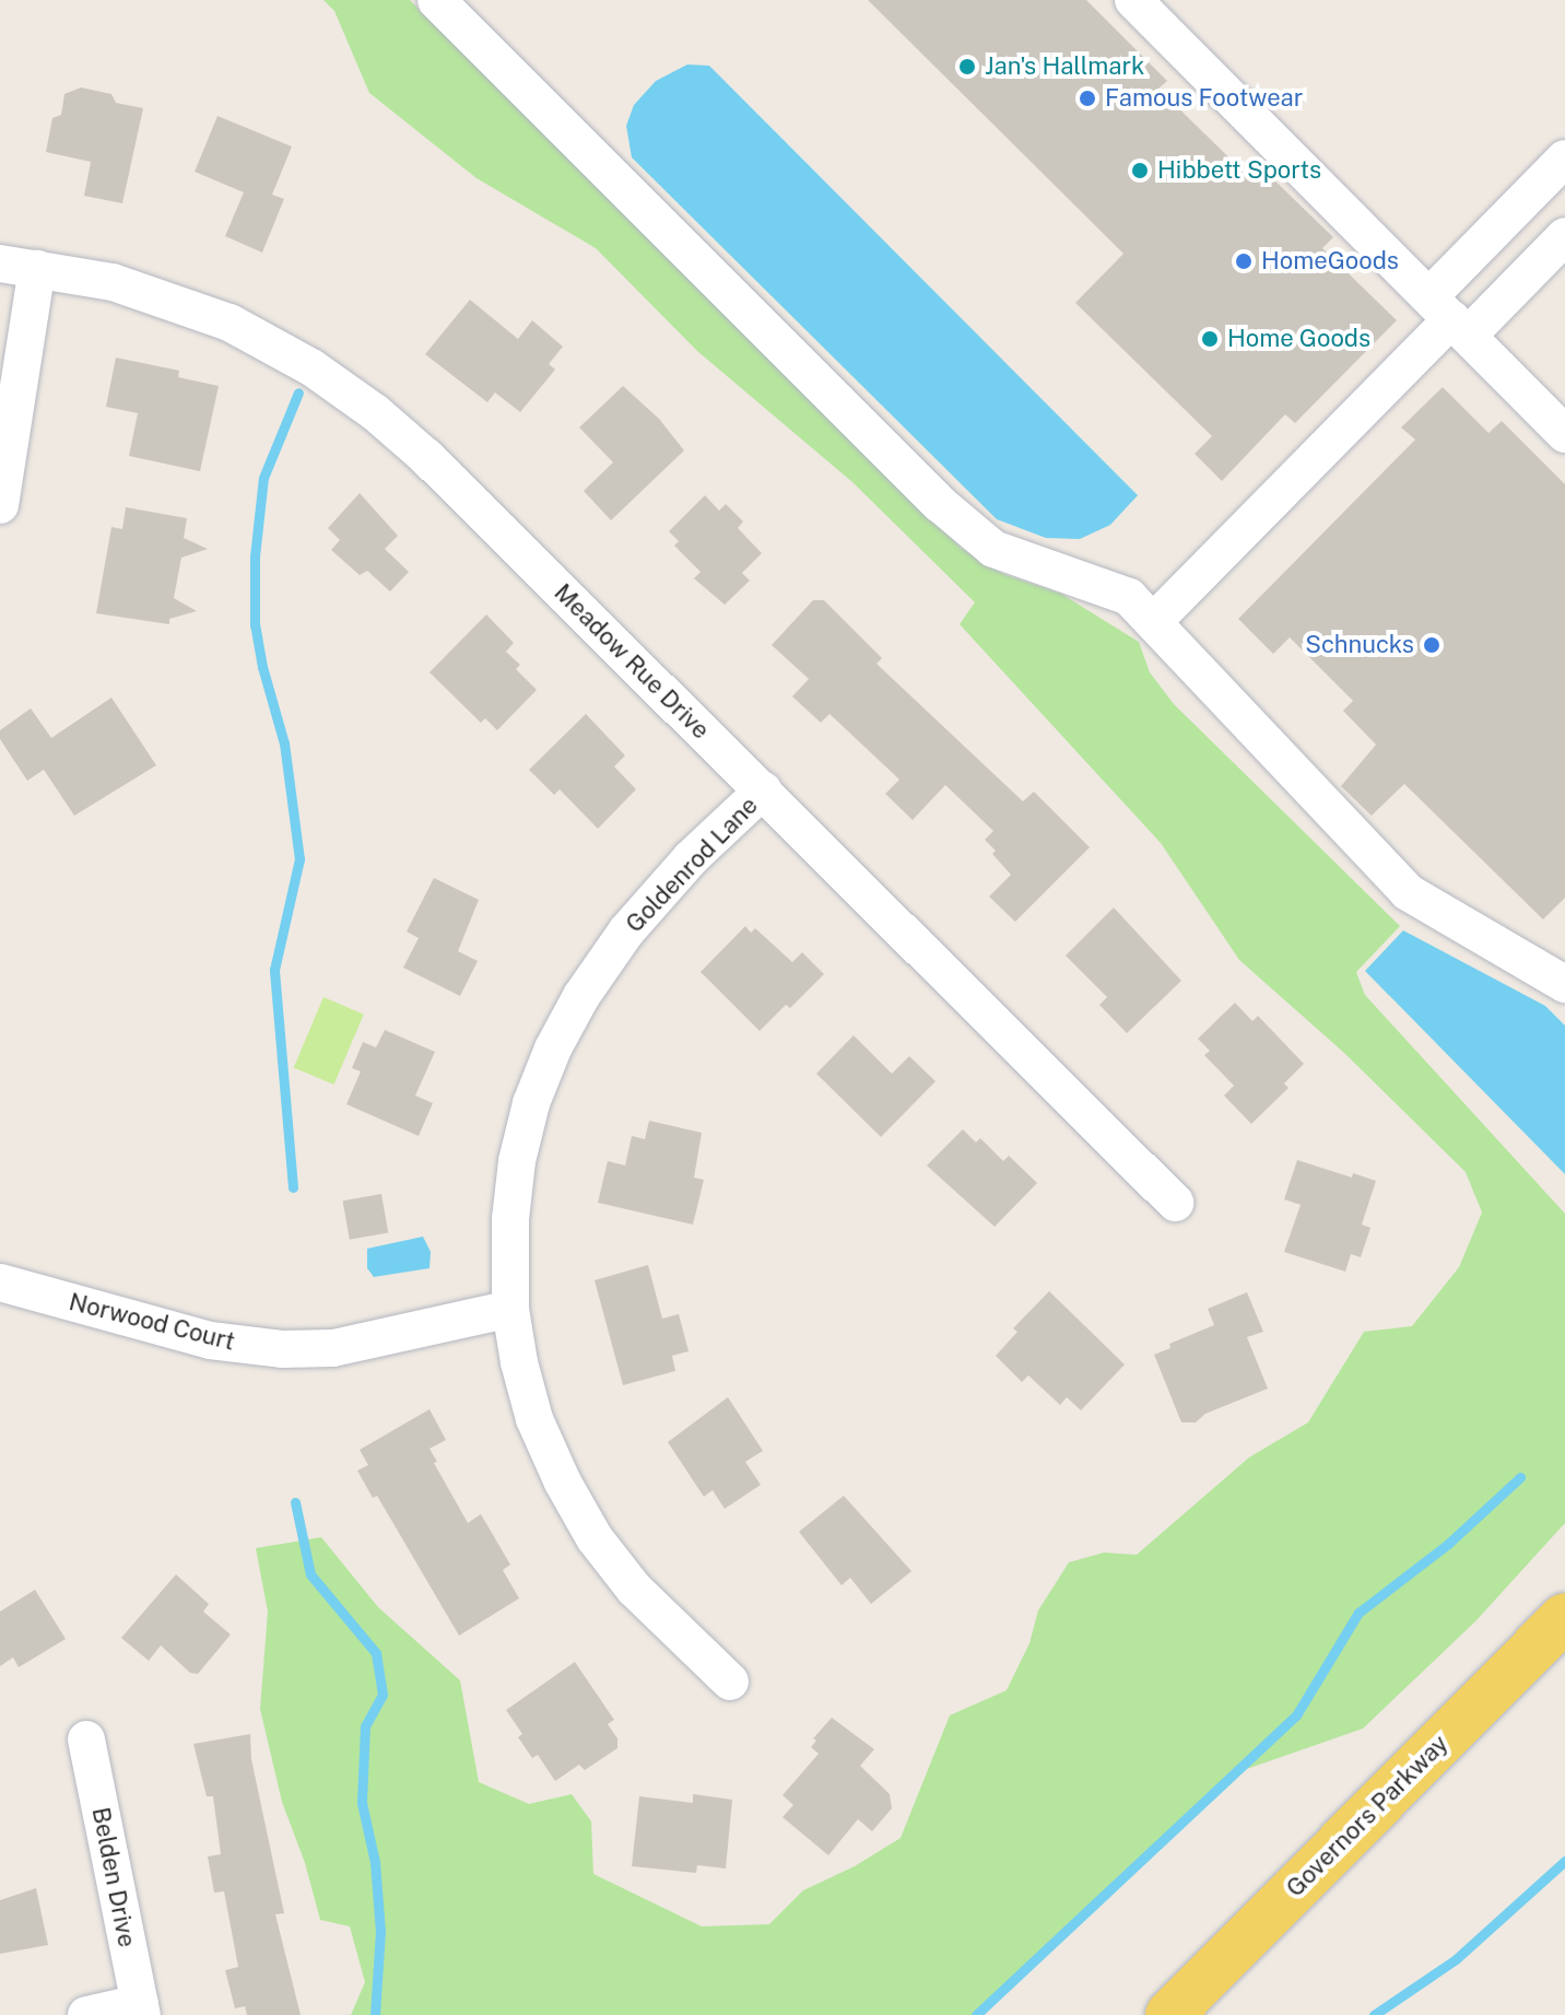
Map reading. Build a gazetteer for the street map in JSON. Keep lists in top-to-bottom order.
{
  "streets": {
    "main road": ["Governors Parkway"],
    "street": [
      "Meadow Rue Drive",
      "Goldenrod Lane",
      "Norwood Court",
      "Belden Drive"
    ]
  },
  "crossings": [
    ["Meadow Rue Drive", "Goldenrod Lane"],
    ["Goldenrod Lane", "Norwood Court"]
  ],
  "places": [
    "Jan's Hallmark",
    "Famous Footwear",
    "Hibbett Sports",
    "HomeGoods",
    "Home Goods",
    "Schnucks"
  ]
}
